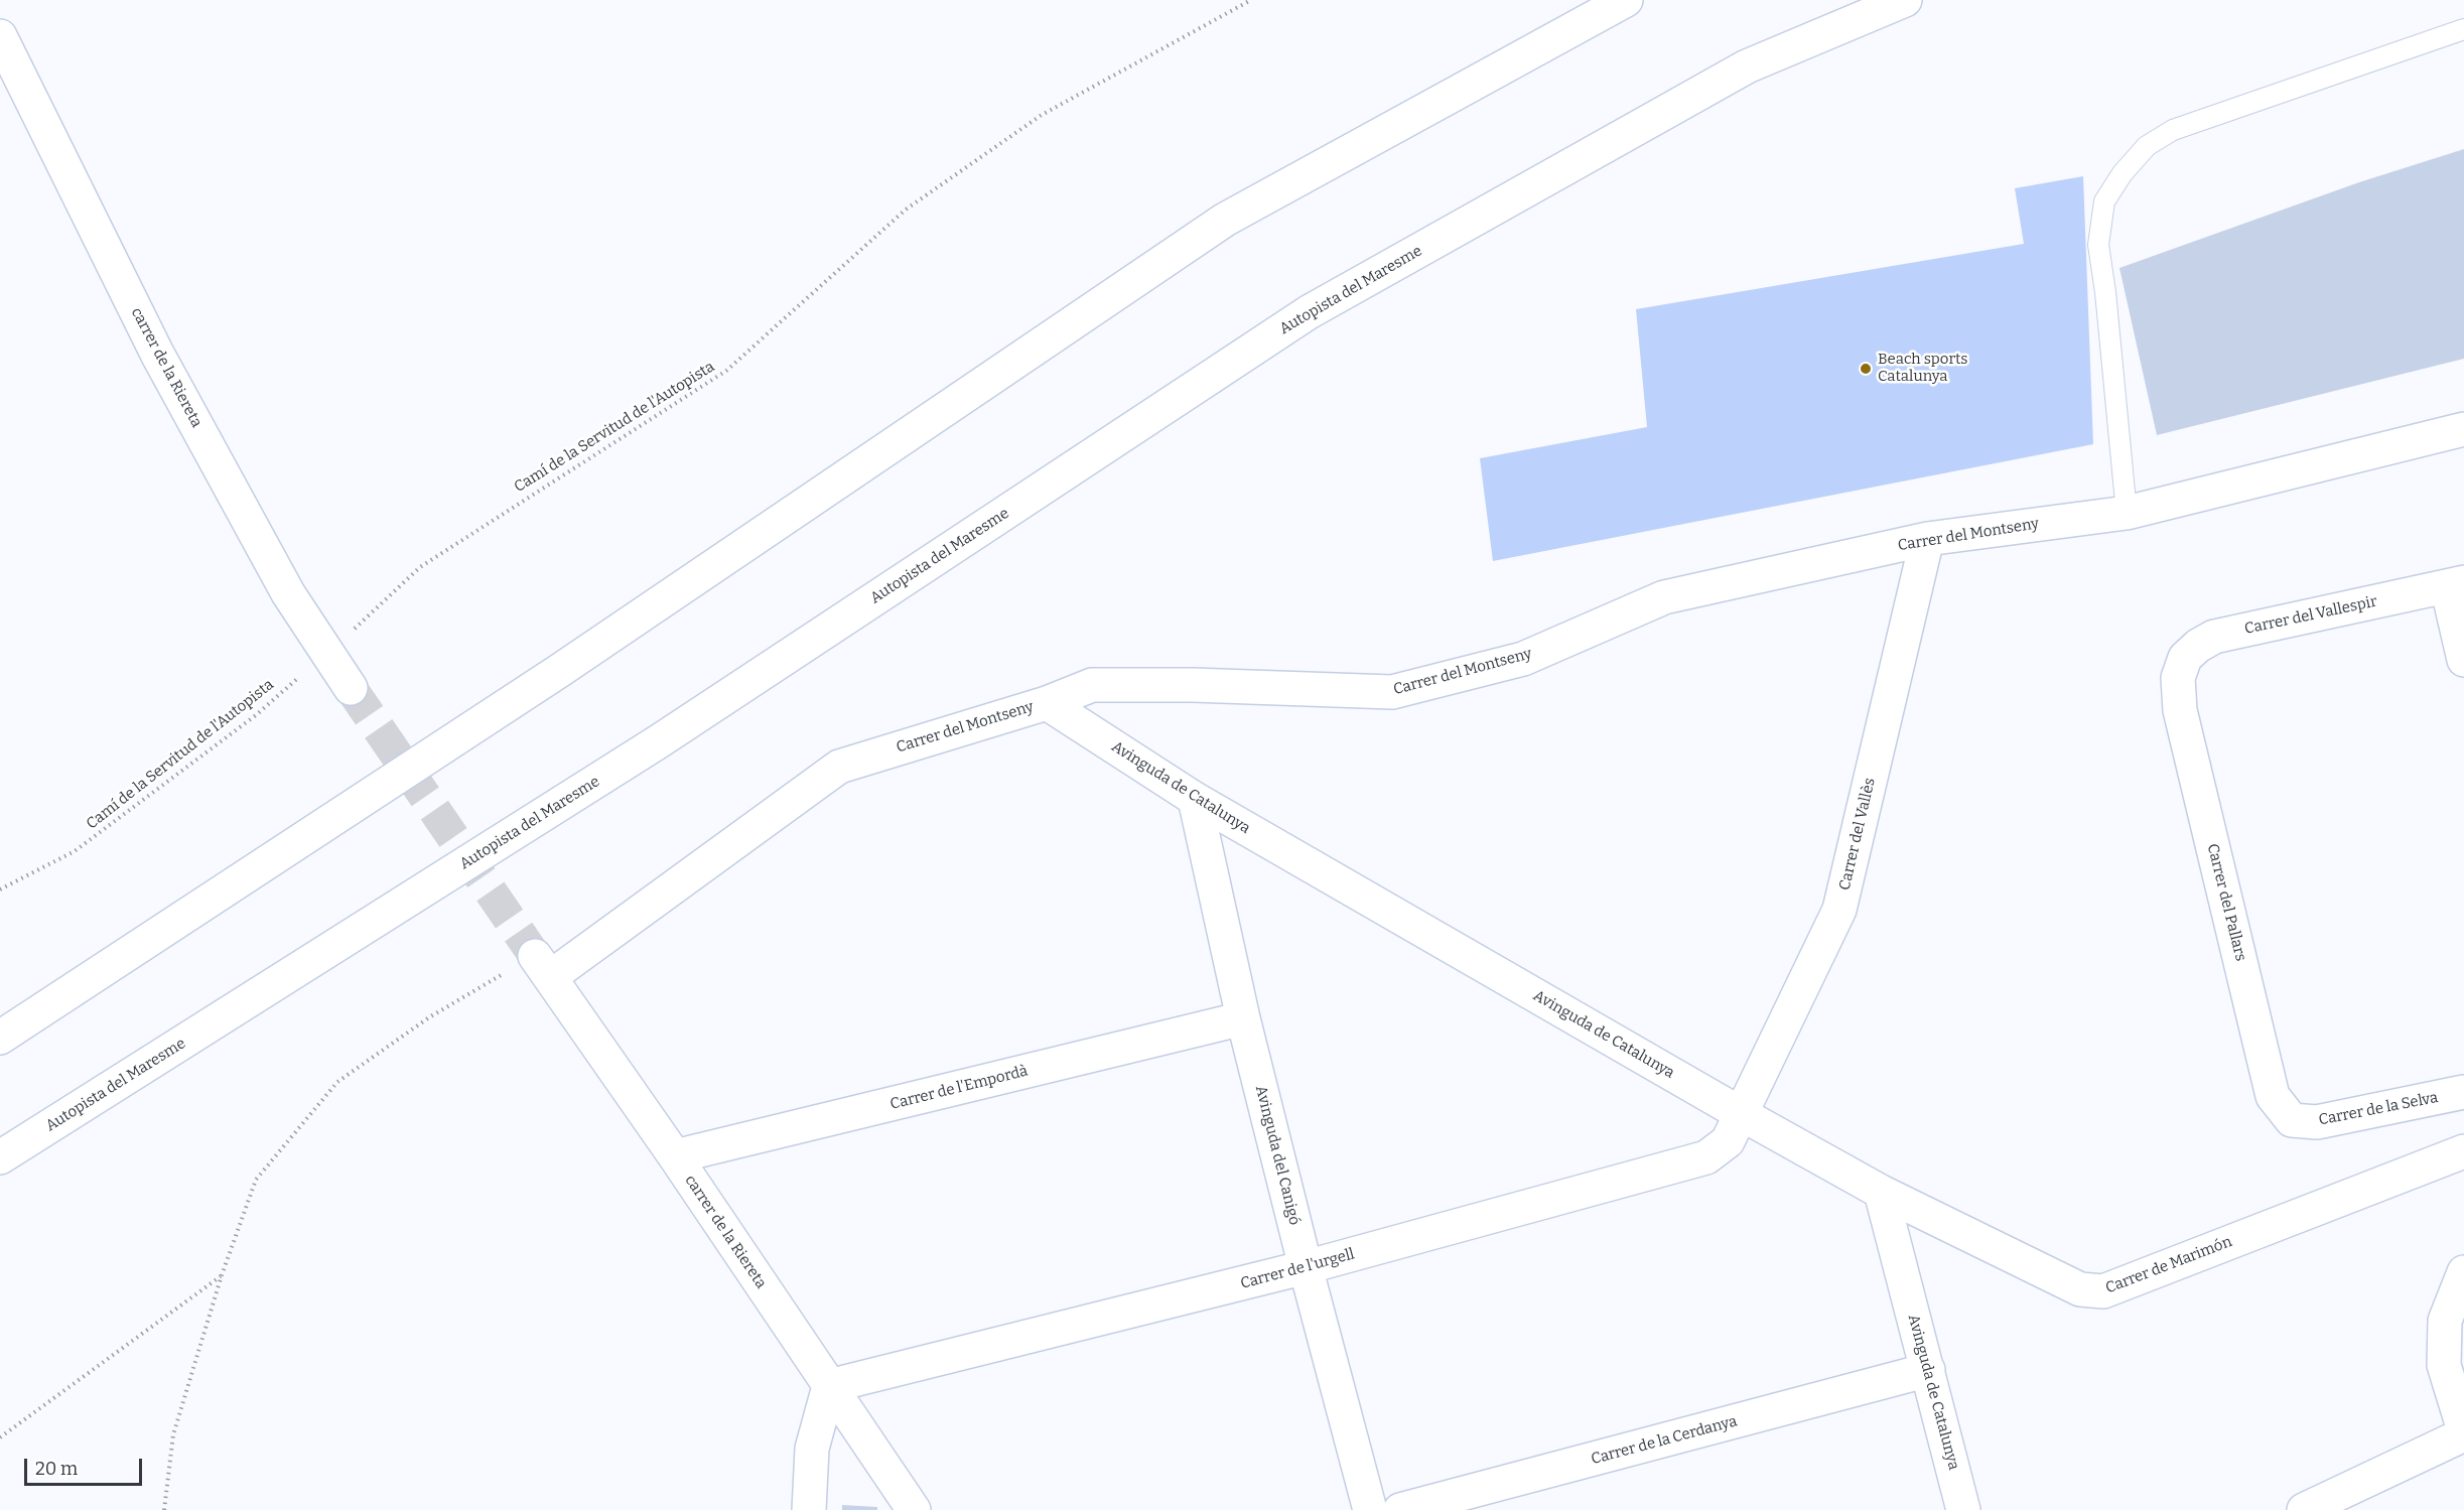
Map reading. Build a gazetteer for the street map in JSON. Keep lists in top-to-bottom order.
{
  "streets": {
    "main road": [
      "Autopista del Maresme",
      "carrer de la Riereta",
      "Carrer del Montseny",
      "Carrer del Vallespir",
      "Avinguda de Catalunya",
      "Carrer del Vallès",
      "Carrer del Pallars",
      "Carrer de l'Empordà",
      "Carrer de la Selva",
      "Avinguda del Canigó",
      "Carrer de Marimón",
      "Carrer de l'urgell",
      "Carrer de la Cerdanya"
    ],
    "path": ["Camí de la Servitud de l'Autopista"]
  },
  "crossings": [
    ["carrer de la Riereta", "Camí de la Servitud de l'Autopista"],
    ["carrer de la Riereta", "Carrer del Montseny"],
    ["carrer de la Riereta", "Carrer de l'Empordà"],
    ["carrer de la Riereta", "Carrer de l'urgell"],
    ["Carrer del Montseny", "Avinguda de Catalunya"],
    ["Carrer del Montseny", "Carrer del Vallès"],
    ["Carrer del Vallespir", "Carrer del Pallars"],
    ["Avinguda de Catalunya", "Carrer del Vallès"],
    ["Avinguda de Catalunya", "Avinguda del Canigó"],
    ["Avinguda de Catalunya", "Carrer de Marimón"],
    ["Avinguda de Catalunya", "Carrer de l'urgell"],
    ["Avinguda de Catalunya", "Carrer de la Cerdanya"],
    ["Carrer del Vallès", "Carrer de l'urgell"],
    ["Carrer del Pallars", "Carrer de la Selva"],
    ["Carrer de l'Empordà", "Avinguda del Canigó"],
    ["Avinguda del Canigó", "Carrer de l'urgell"]
  ],
  "places": ["Beach sports Catalunya"],
  "scale_bar": "20 m"
}
